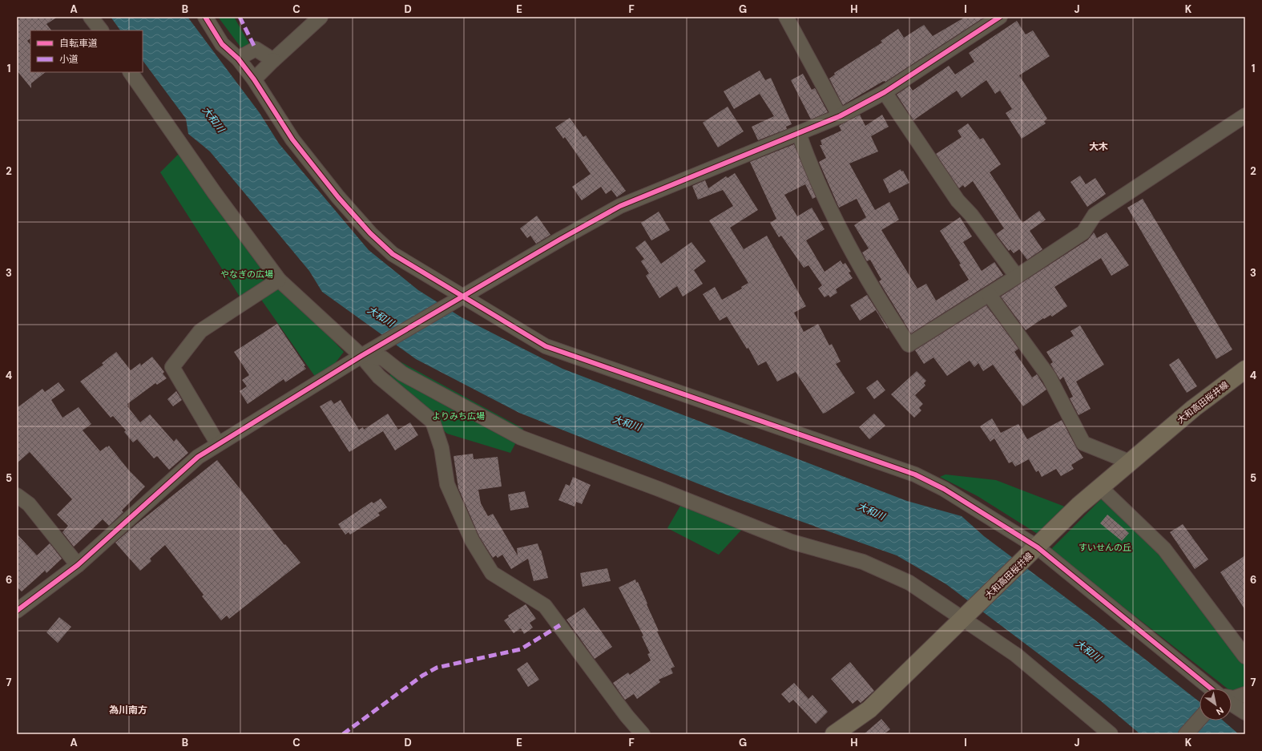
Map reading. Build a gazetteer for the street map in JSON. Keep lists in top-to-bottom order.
{
  "streets": {
    "main road": ["大和高田桜井線"]
  },
  "districts": ["大木", "為川南方"],
  "water": ["大和川"],
  "parks": ["やなぎの広場", "よりみち広場", "すいせんの丘"],
  "legend": ["自転車道", "小道"],
  "north": "bottom right",
  "grid": {
    "columns": [
      "A",
      "B",
      "C",
      "D",
      "E",
      "F",
      "G",
      "H",
      "I",
      "J",
      "K"
    ],
    "rows": [
      "1",
      "2",
      "3",
      "4",
      "5",
      "6",
      "7"
    ]
  }
}
